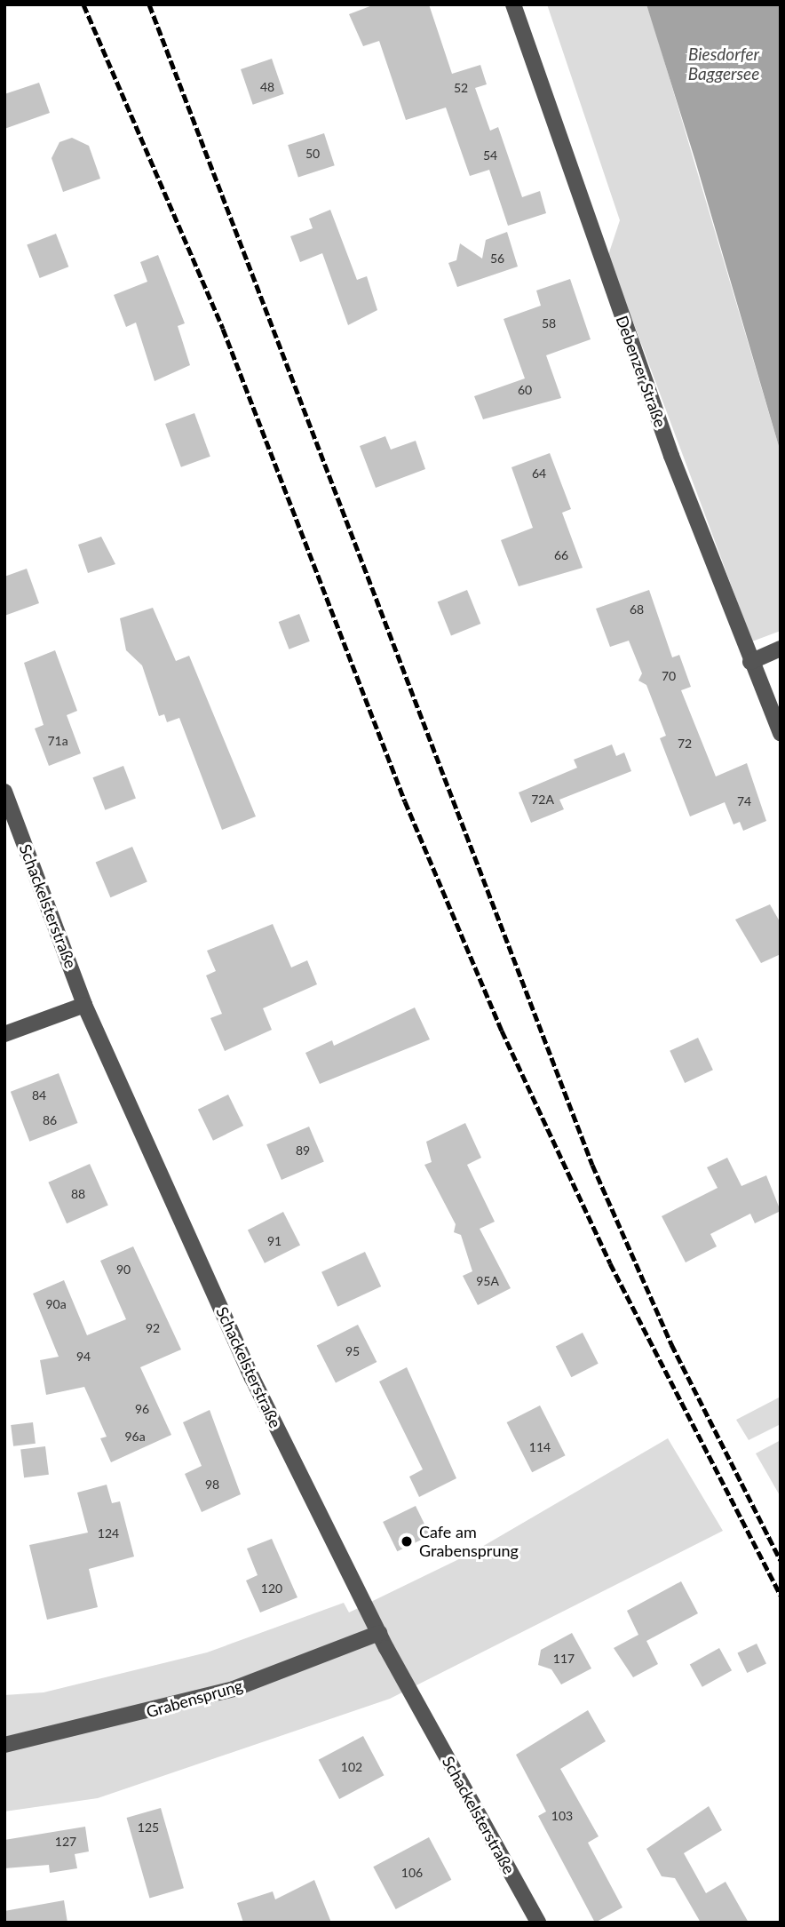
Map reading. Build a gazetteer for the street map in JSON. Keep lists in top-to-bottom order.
{
  "streets": {
    "street": ["Debenzer Straße", "Schackelsterstraße", "Grabensprung"]
  },
  "crossings": [
    ["Schackelsterstraße", "Grabensprung"]
  ],
  "water": ["Biesdorfer Baggersee"],
  "places": ["Cafe am Grabensprung"],
  "house_numbers": [
    "48",
    "52",
    "50",
    "54",
    "56",
    "58",
    "60",
    "64",
    "66",
    "68",
    "70",
    "71a",
    "72",
    "72A",
    "74",
    "84",
    "86",
    "89",
    "88",
    "91",
    "90",
    "95A",
    "90a",
    "92",
    "95",
    "94",
    "96",
    "96a",
    "114",
    "98",
    "124",
    "120",
    "117",
    "102",
    "103",
    "125",
    "127",
    "106"
  ]
}
